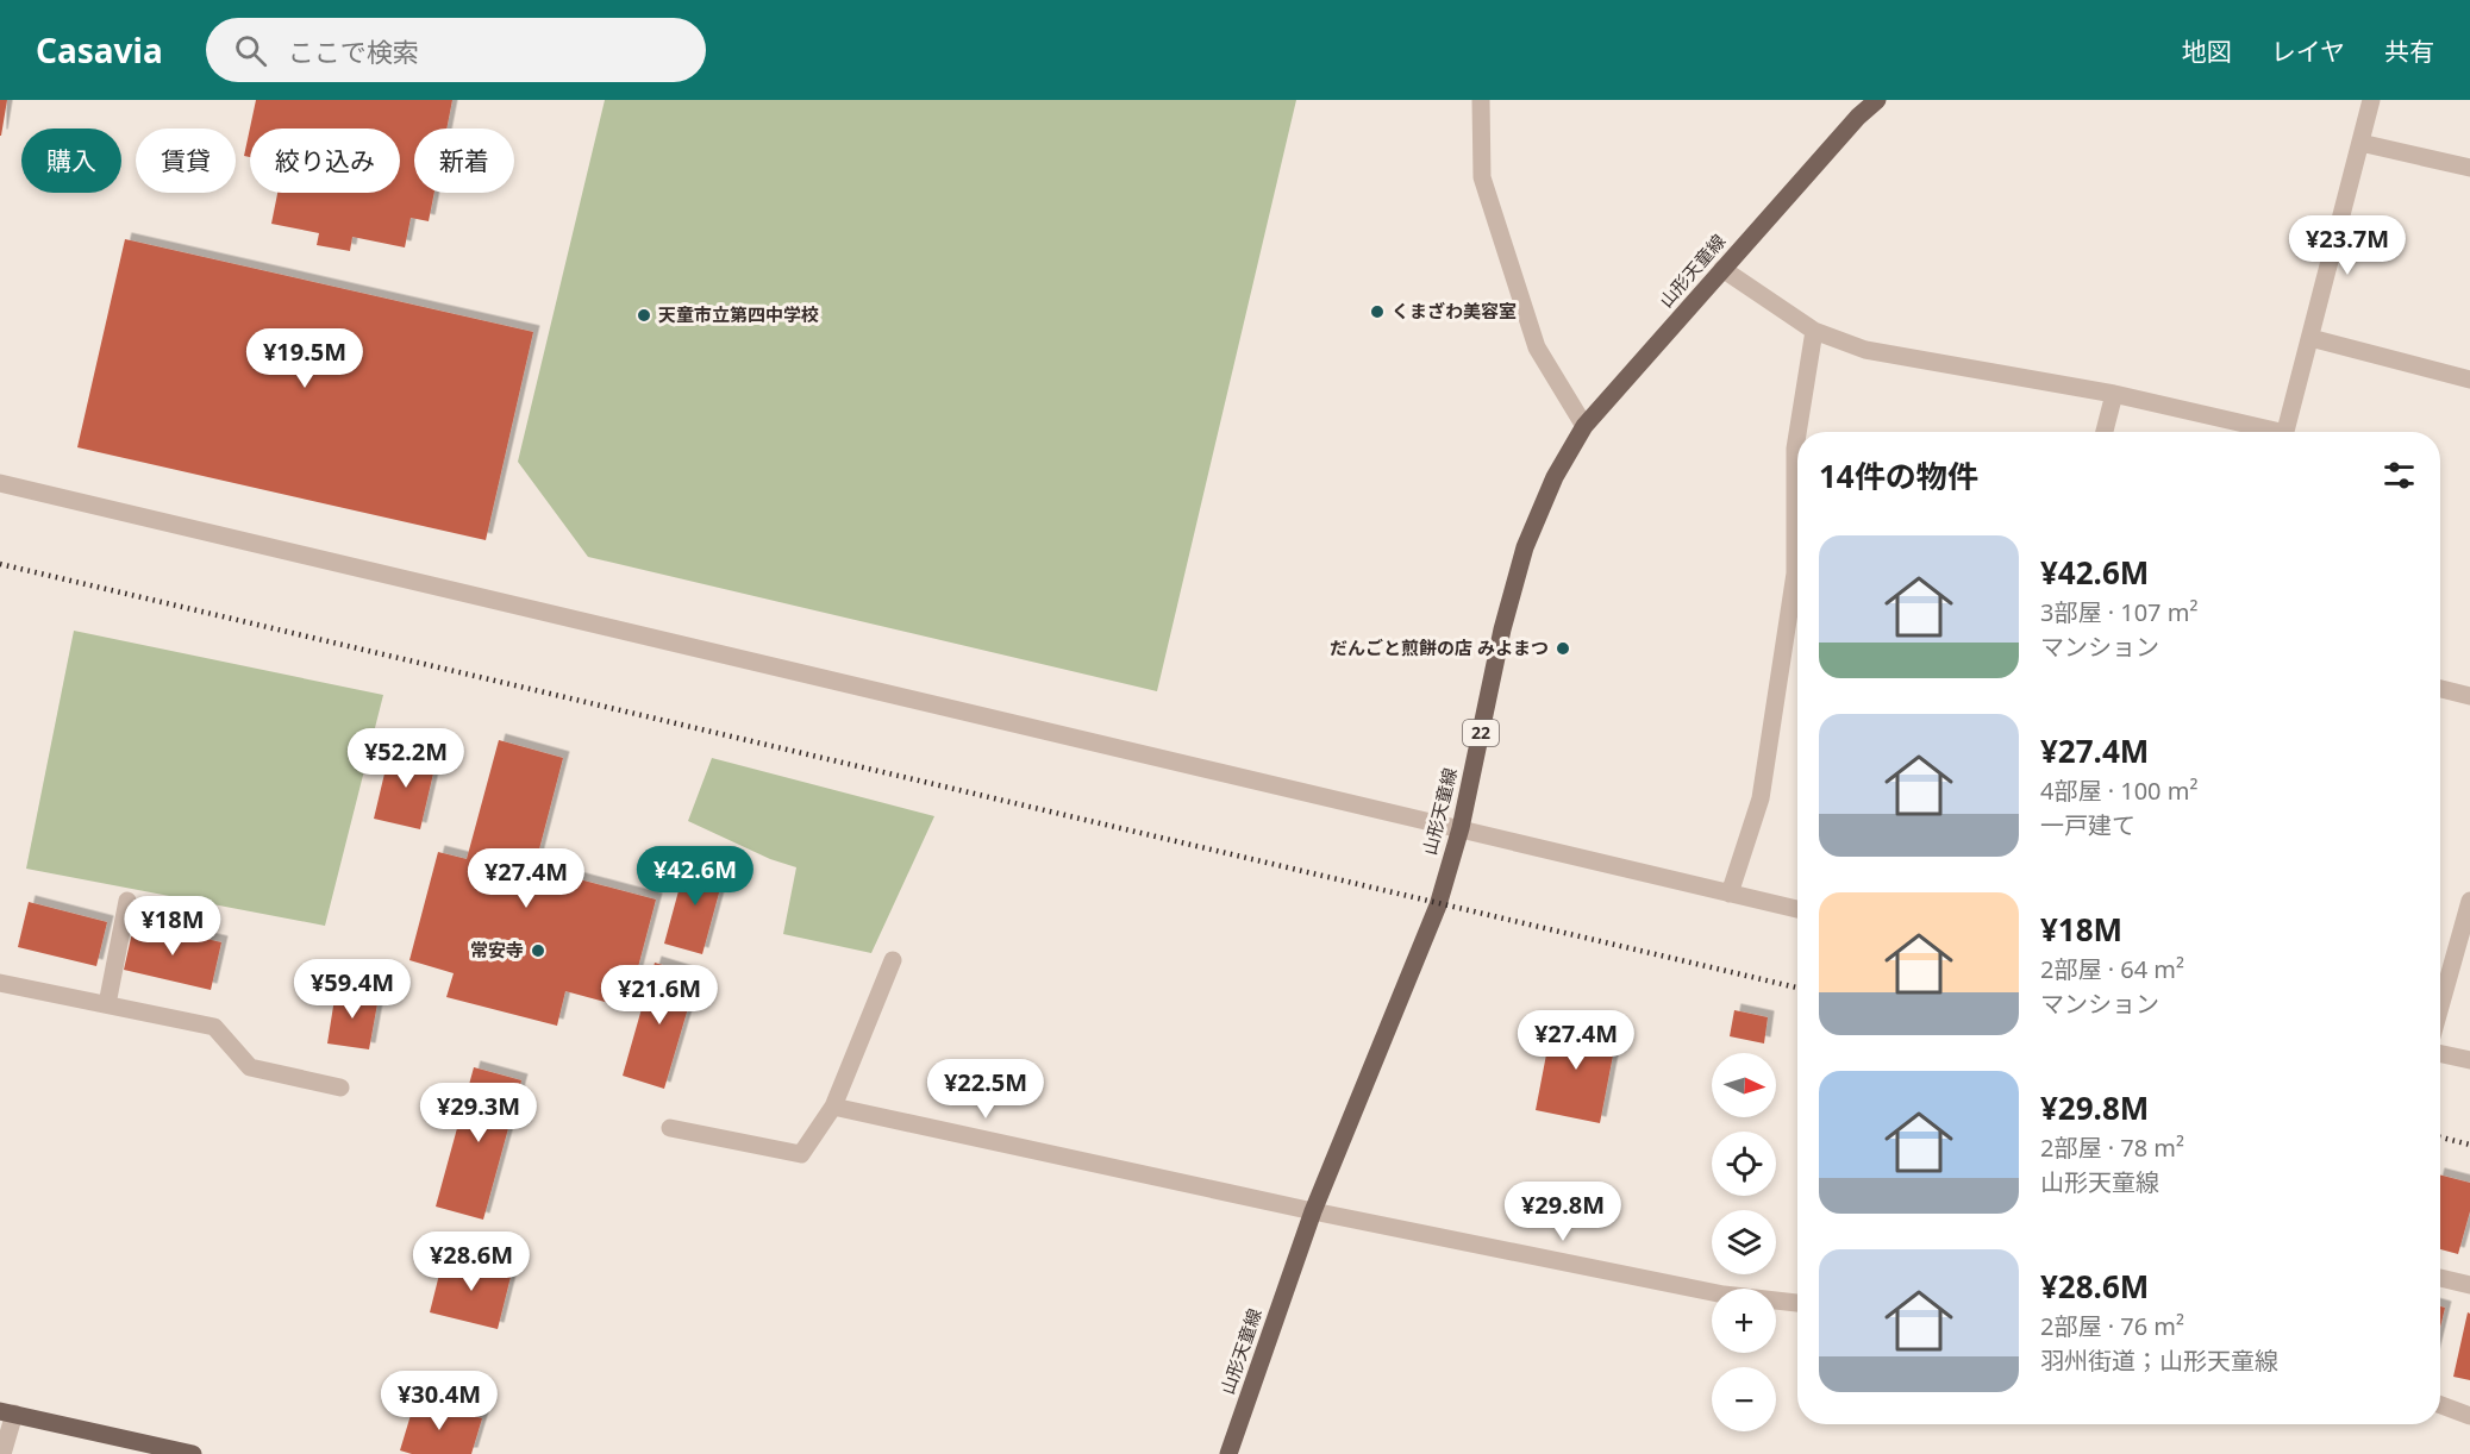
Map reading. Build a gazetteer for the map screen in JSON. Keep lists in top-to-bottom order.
{
  "streets": {
    "main road": ["山形天童線", "22"]
  },
  "places": [
    "くまざわ美容室",
    "天童市立第四中学校",
    "だんごと煎餅の店 みよまつ",
    "常安寺"
  ],
  "north": "right",
  "page": {
    "header": "Casavia",
    "search": "ここで検索",
    "nav": ["地図", "レイヤ", "共有"],
    "chip": [
      "購入",
      "賃貸",
      "絞り込み",
      "新着"
    ],
    "price": [
      "¥23.7M",
      "¥19.5M",
      "¥52.2M",
      "¥42.6M",
      "¥27.4M",
      "¥18M",
      "¥59.4M",
      "¥21.6M",
      "¥27.4M",
      "¥22.5M",
      "¥29.3M",
      "¥29.8M",
      "¥28.6M",
      "¥30.4M"
    ],
    "heading": "14件の物件",
    "list": [
      {
        "name": "¥42.6M",
        "note": "3部屋 · 107 m² · マンション"
      },
      {
        "name": "¥27.4M",
        "note": "4部屋 · 100 m² · 一戸建て"
      },
      {
        "name": "¥18M",
        "note": "2部屋 · 64 m² · マンション"
      },
      {
        "name": "¥29.8M",
        "note": "2部屋 · 78 m² · 山形天童線"
      },
      {
        "name": "¥28.6M",
        "note": "2部屋 · 76 m² · 羽州街道；山形天童線"
      }
    ],
    "map_buttons": ["+", "−"]
  }
}
